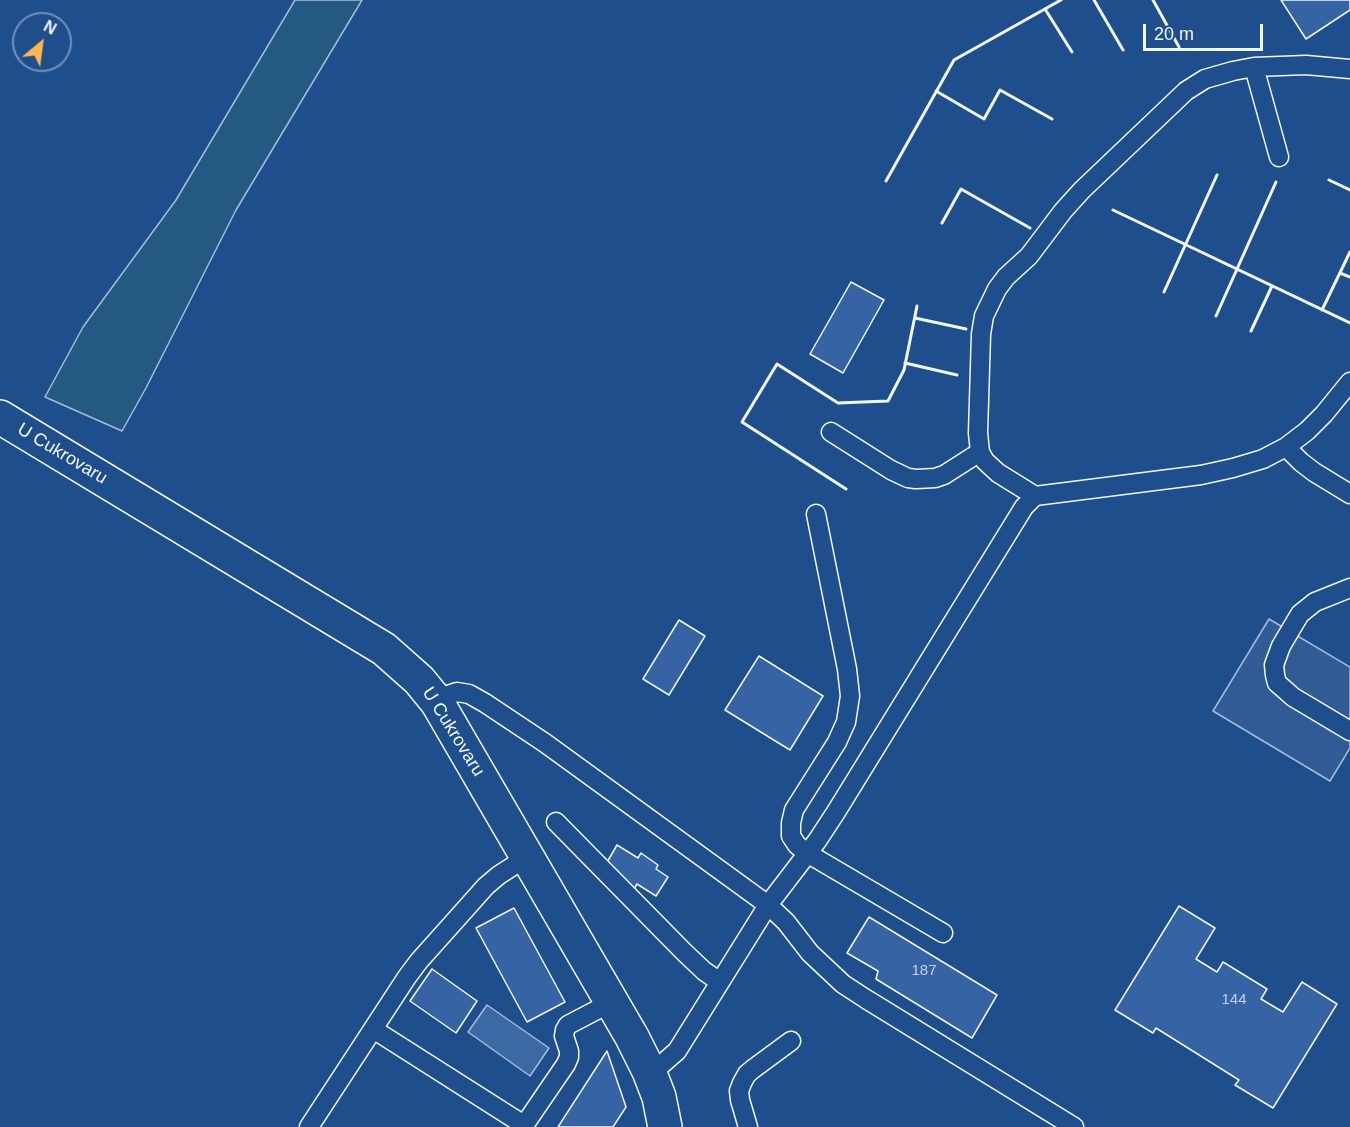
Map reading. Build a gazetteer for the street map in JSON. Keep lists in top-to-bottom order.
{
  "streets": {
    "street": ["U Cukrovaru"]
  },
  "house_numbers": ["187", "144"],
  "scale_bar": "20 m",
  "north": "top right"
}
